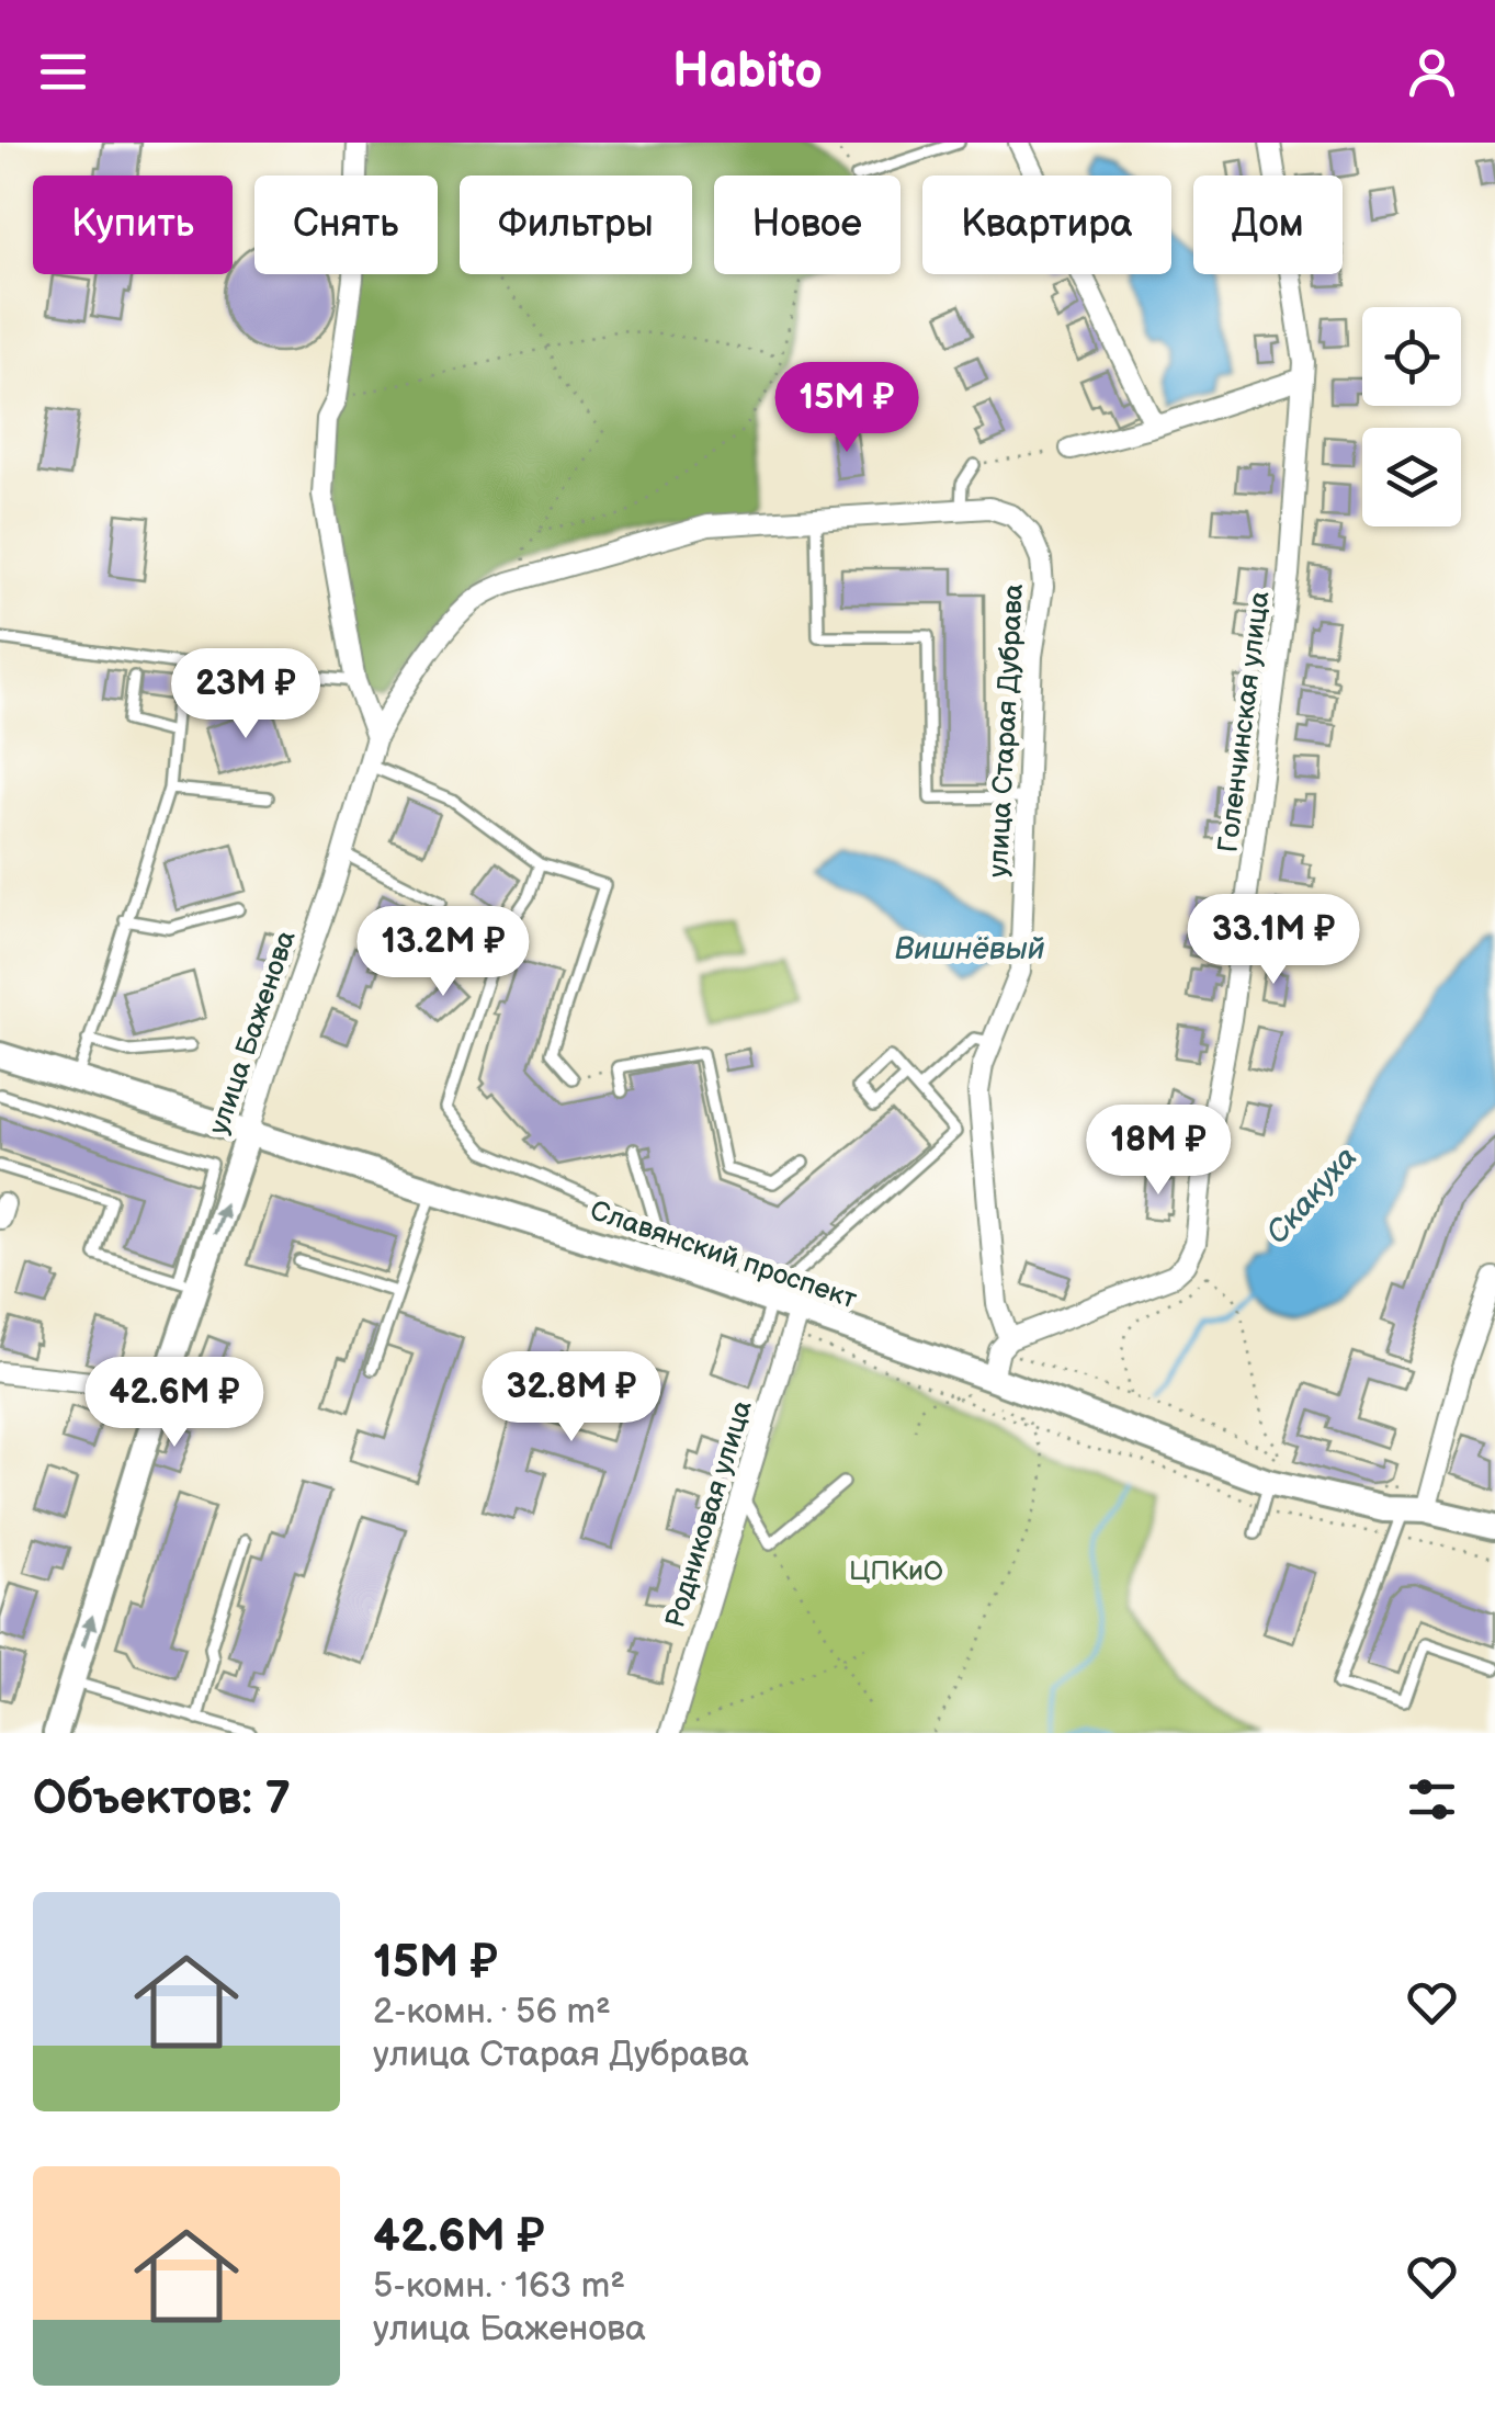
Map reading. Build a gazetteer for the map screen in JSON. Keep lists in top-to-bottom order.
{
  "streets": {
    "street": [
      "Голенчинская улица",
      "улица Старая Дубрава",
      "улица Баженова",
      "Славянский проспект",
      "Родниковая улица"
    ]
  },
  "crossings": [
    ["улица Старая Дубрава", "улица Баженова"],
    ["улица Баженова", "Славянский проспект"],
    ["Славянский проспект", "Родниковая улица"]
  ],
  "one_way": ["улица Баженова"],
  "water": ["Вишнёвый", "Скакуха"],
  "parks": ["ЦПКиО"],
  "page": {
    "header": "Habito",
    "chip": [
      "Купить",
      "Снять",
      "Фильтры",
      "Новое",
      "Квартира",
      "Дом"
    ],
    "price": [
      "15M ₽",
      "23M ₽",
      "33.1M ₽",
      "13.2M ₽",
      "18M ₽",
      "32.8M ₽",
      "42.6M ₽"
    ],
    "heading": "Объектов: 7",
    "list": [
      {
        "name": "15M ₽",
        "note": "2-комн. · 56 m² · улица Старая Дубрава"
      },
      {
        "name": "42.6M ₽",
        "note": "5-комн. · 163 m² · улица Баженова"
      }
    ]
  }
}
